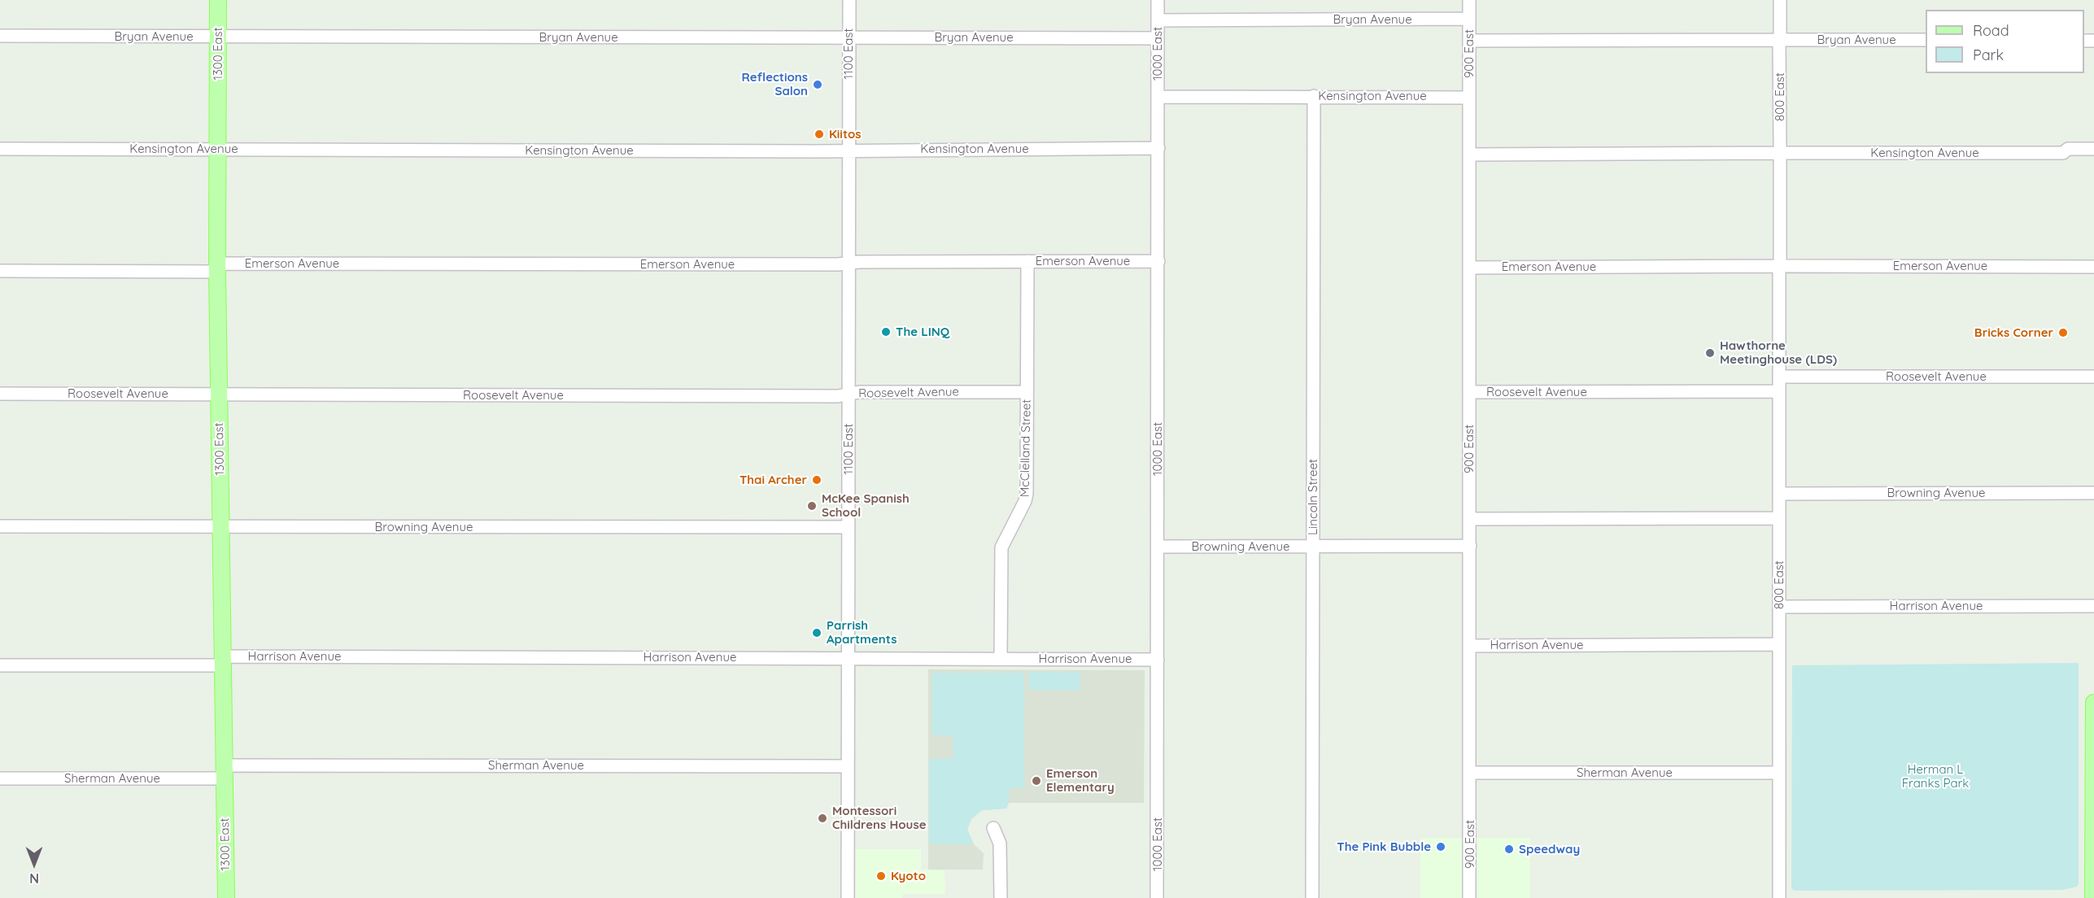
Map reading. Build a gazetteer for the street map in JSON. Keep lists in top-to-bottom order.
{
  "streets": {
    "main road": ["1300 East"],
    "street": [
      "Bryan Avenue",
      "1100 East",
      "1000 East",
      "900 East",
      "Kensington Avenue",
      "800 East",
      "Emerson Avenue",
      "Roosevelt Avenue",
      "McClelland Street",
      "Browning Avenue",
      "Lincoln Street",
      "Harrison Avenue",
      "Sherman Avenue"
    ]
  },
  "crossings": [
    ["Bryan Avenue", "1300 East"],
    ["Bryan Avenue", "1100 East"],
    ["Bryan Avenue", "1000 East"],
    ["Bryan Avenue", "900 East"],
    ["Bryan Avenue", "800 East"],
    ["1300 East", "Kensington Avenue"],
    ["1300 East", "Emerson Avenue"],
    ["1300 East", "Roosevelt Avenue"],
    ["1300 East", "Browning Avenue"],
    ["1300 East", "Harrison Avenue"],
    ["1300 East", "Sherman Avenue"],
    ["1100 East", "Kensington Avenue"],
    ["1100 East", "Emerson Avenue"],
    ["1100 East", "Roosevelt Avenue"],
    ["1100 East", "Browning Avenue"],
    ["1100 East", "Harrison Avenue"],
    ["1100 East", "Sherman Avenue"],
    ["1000 East", "Kensington Avenue"],
    ["1000 East", "Emerson Avenue"],
    ["1000 East", "Browning Avenue"],
    ["1000 East", "Harrison Avenue"],
    ["900 East", "Kensington Avenue"],
    ["900 East", "Emerson Avenue"],
    ["900 East", "Roosevelt Avenue"],
    ["900 East", "Browning Avenue"],
    ["900 East", "Harrison Avenue"],
    ["900 East", "Sherman Avenue"],
    ["Kensington Avenue", "800 East"],
    ["Kensington Avenue", "Lincoln Street"],
    ["800 East", "Emerson Avenue"],
    ["800 East", "Roosevelt Avenue"],
    ["800 East", "Browning Avenue"],
    ["800 East", "Harrison Avenue"],
    ["800 East", "Sherman Avenue"],
    ["Emerson Avenue", "McClelland Street"],
    ["Roosevelt Avenue", "McClelland Street"],
    ["McClelland Street", "Harrison Avenue"],
    ["Browning Avenue", "Lincoln Street"]
  ],
  "parks": ["Herman L Franks Park"],
  "places": [
    "Reflections Salon",
    "Kiitos",
    "The LINQ",
    "Bricks Corner",
    "Hawthorne Meetinghouse (LDS)",
    "Thai Archer",
    "McKee Spanish School",
    "Parrish Apartments",
    "Emerson Elementary",
    "Montessori Childrens House",
    "The Pink Bubble",
    "Speedway",
    "Kyoto"
  ],
  "legend": ["Road", "Park"],
  "north": "bottom"
}
